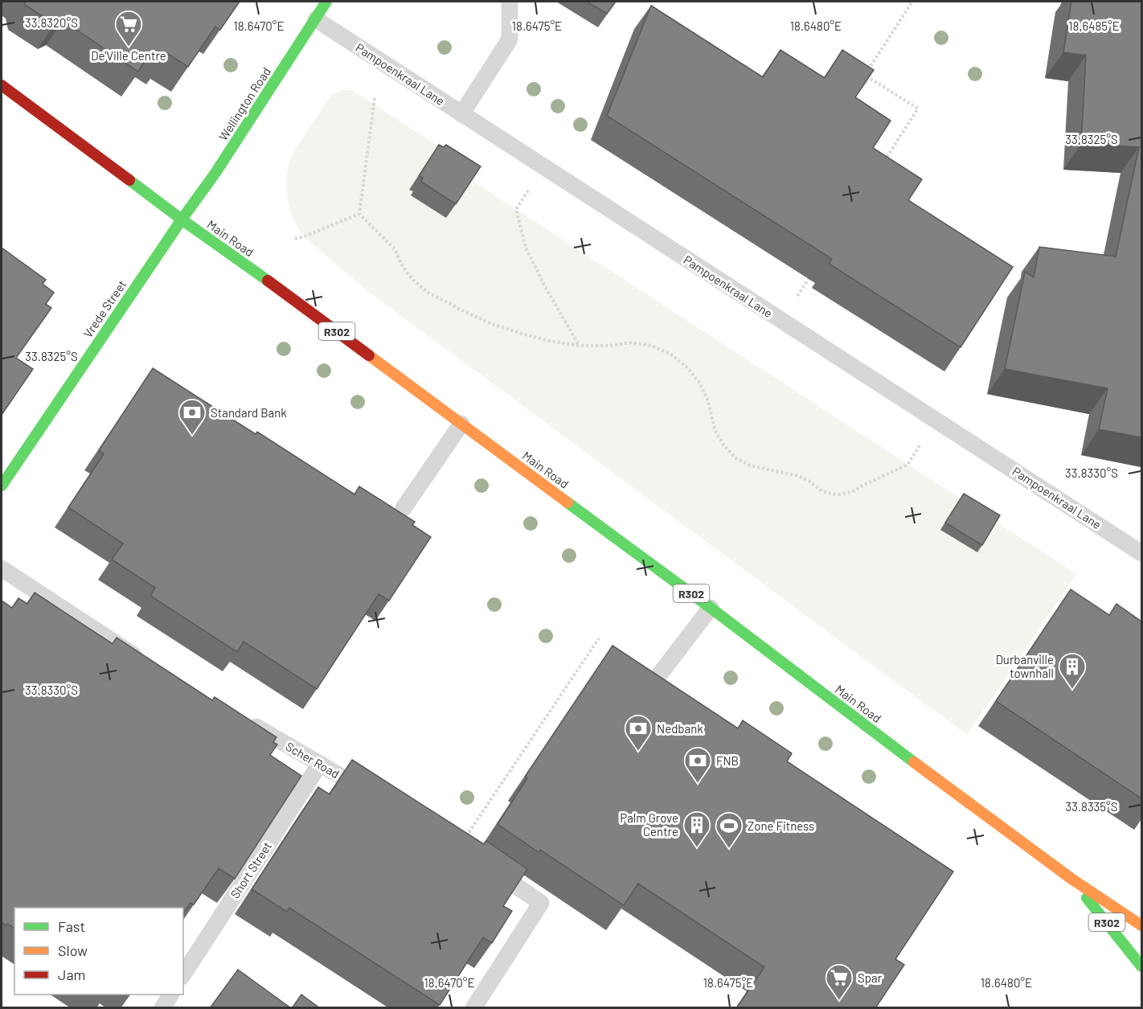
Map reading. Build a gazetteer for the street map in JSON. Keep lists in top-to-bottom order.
{
  "streets": {
    "main road": [
      "Wellington Road",
      "Main Road",
      "Vrede Street",
      "R302"
    ],
    "lane": ["Pampoenkraal Lane", "Scher Road", "Short Street"]
  },
  "crossings": [
    ["Pampoenkraal Lane", "Wellington Road"],
    ["Wellington Road", "Main Road"],
    ["Wellington Road", "Vrede Street"],
    ["Main Road", "Vrede Street"],
    ["Main Road", "R302"],
    ["Scher Road", "Short Street"]
  ],
  "places": {
    "supermarket": ["De'Ville Centre", "Spar"],
    "bank": ["Standard Bank", "Nedbank", "FNB"],
    "building": ["Durbanville townhall", "Palm Grove Centre"],
    "sports": ["Zone Fitness"]
  },
  "legend": ["Fast", "Slow", "Jam"],
  "coordinates": [
    "33.8320°S",
    "18.6470°E",
    "18.6475°E",
    "18.6480°E",
    "18.6485°E",
    "33.8325°S",
    "33.8330°S",
    "33.8335°S"
  ]
}
